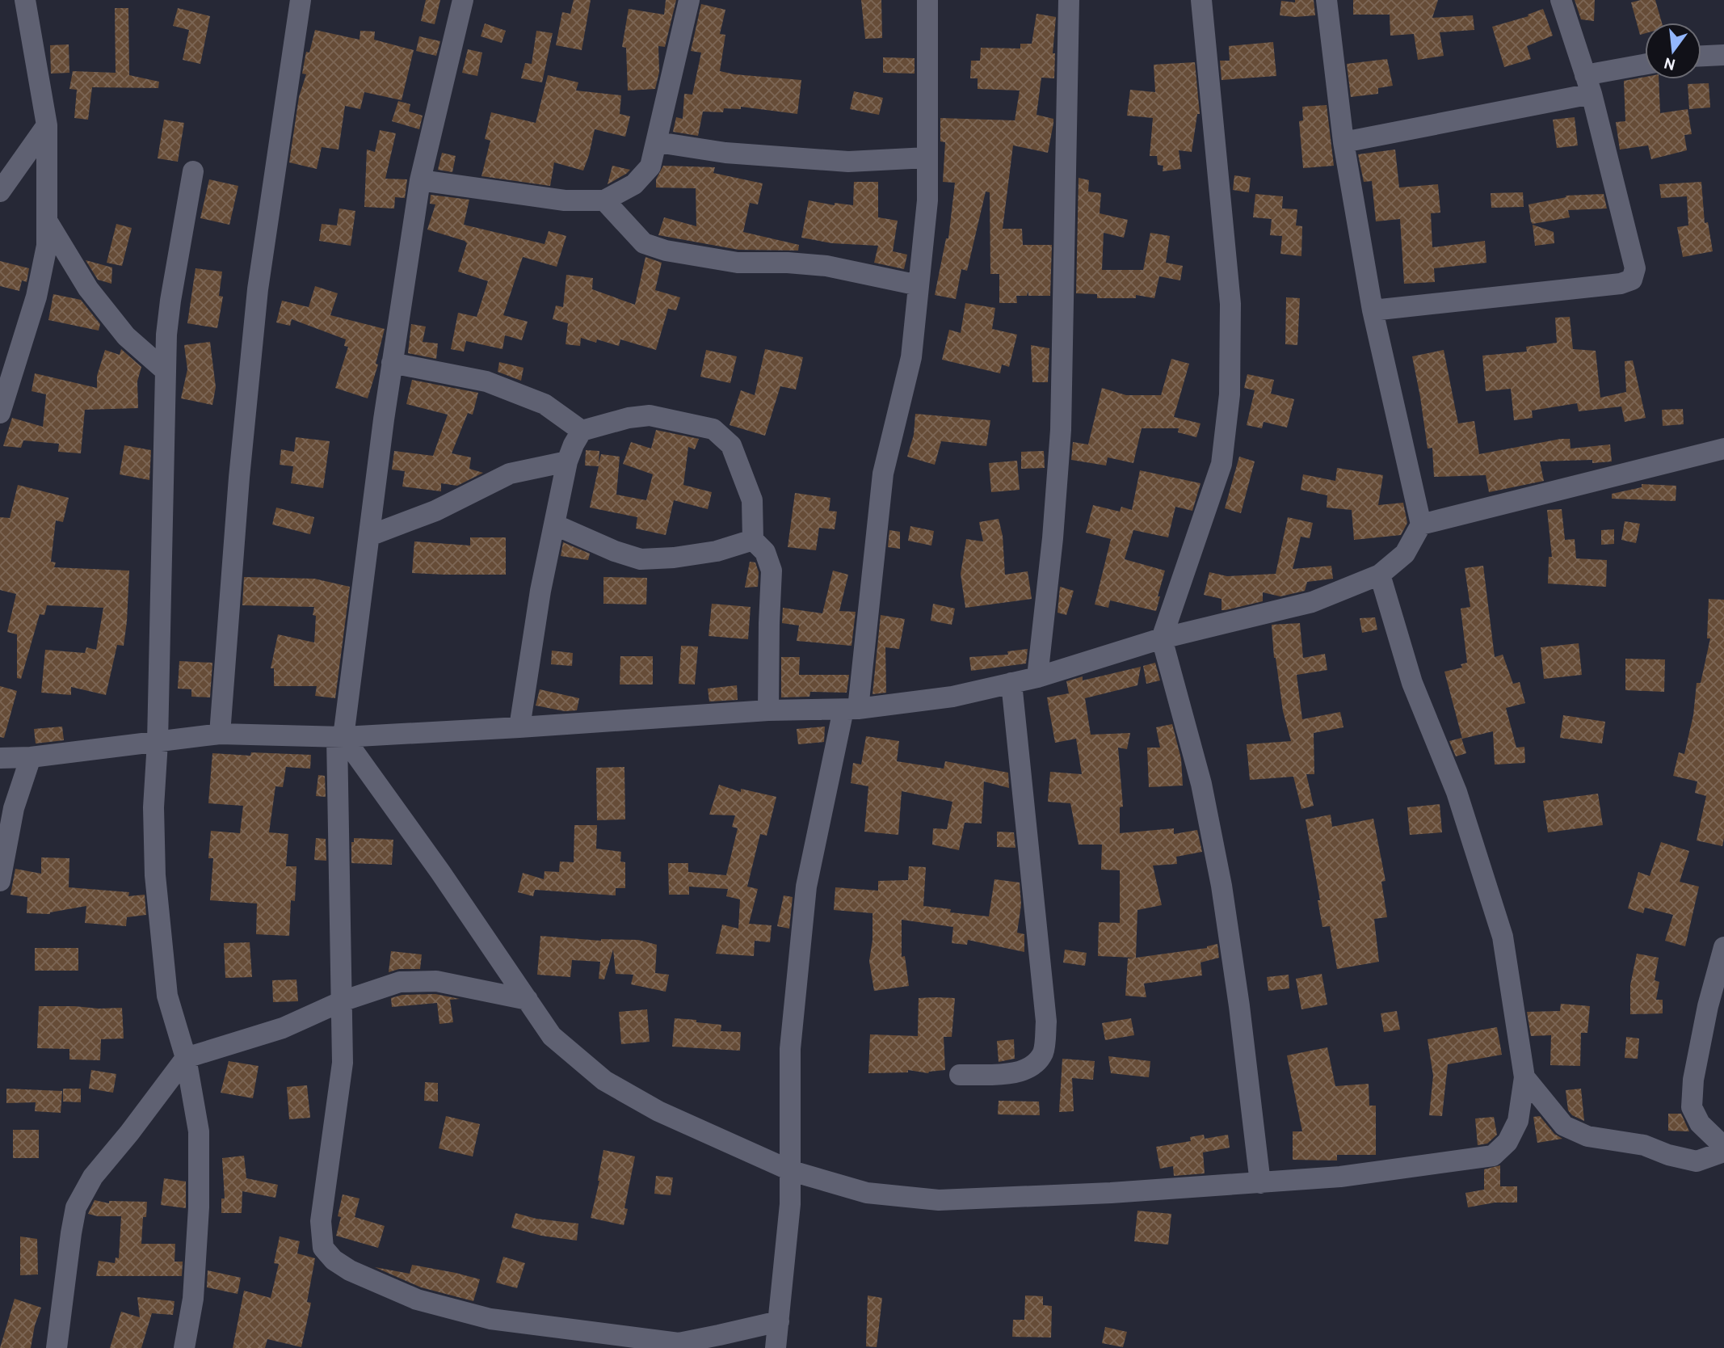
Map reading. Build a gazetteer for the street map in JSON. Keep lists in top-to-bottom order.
{
  "north": "bottom"
}
